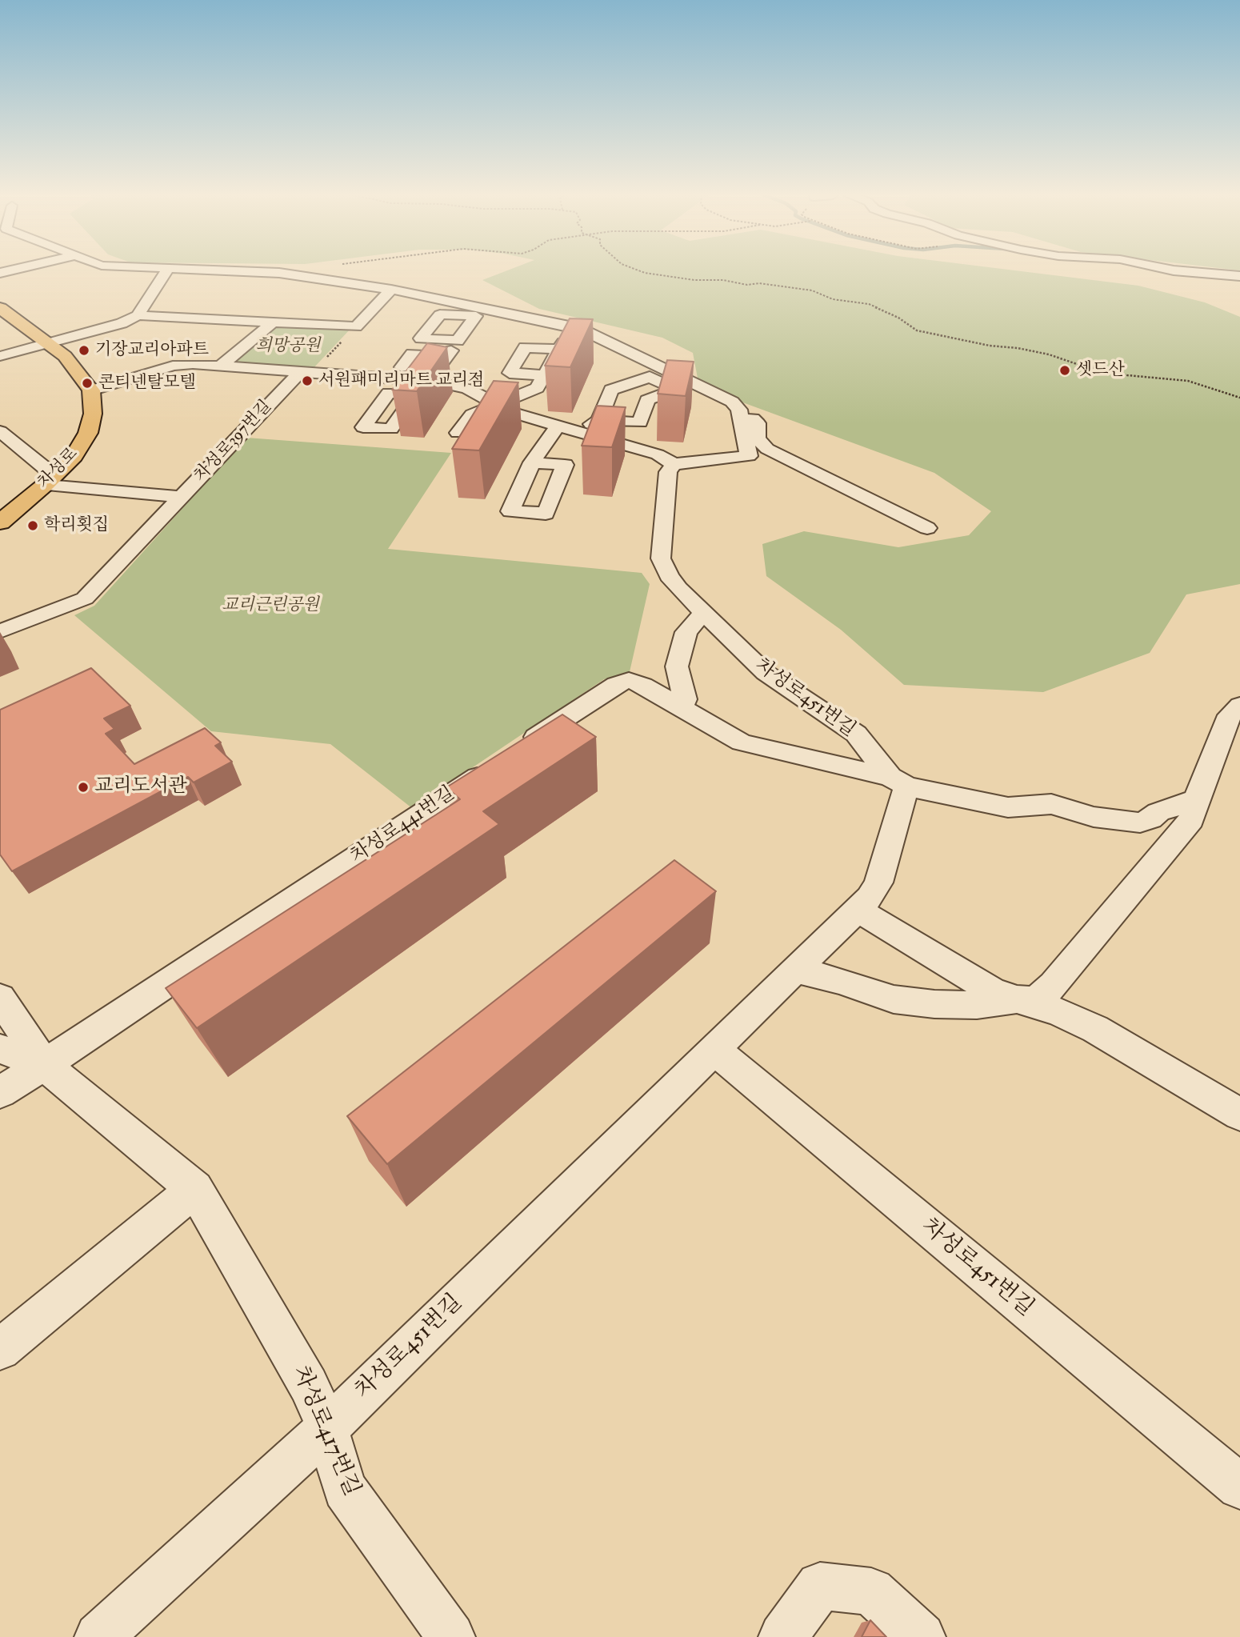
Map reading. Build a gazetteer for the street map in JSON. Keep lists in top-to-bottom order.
{
  "streets": {
    "main road": ["차성로"],
    "street": [
      "차성로397번길",
      "차성로451번길",
      "차성로441번길",
      "차성로417번길"
    ]
  },
  "crossings": [
    ["차성로397번길", "차성로"],
    ["차성로451번길", "차성로441번길"],
    ["차성로451번길", "차성로417번길"],
    ["차성로441번길", "차성로417번길"]
  ],
  "parks": ["희망공원", "교리근린공원"],
  "places": [
    "기장교리아파트",
    "셋드산",
    "서원패미리마트 교리점",
    "콘티넨탈모텔",
    "학리횟집",
    "교리도서관"
  ]
}
